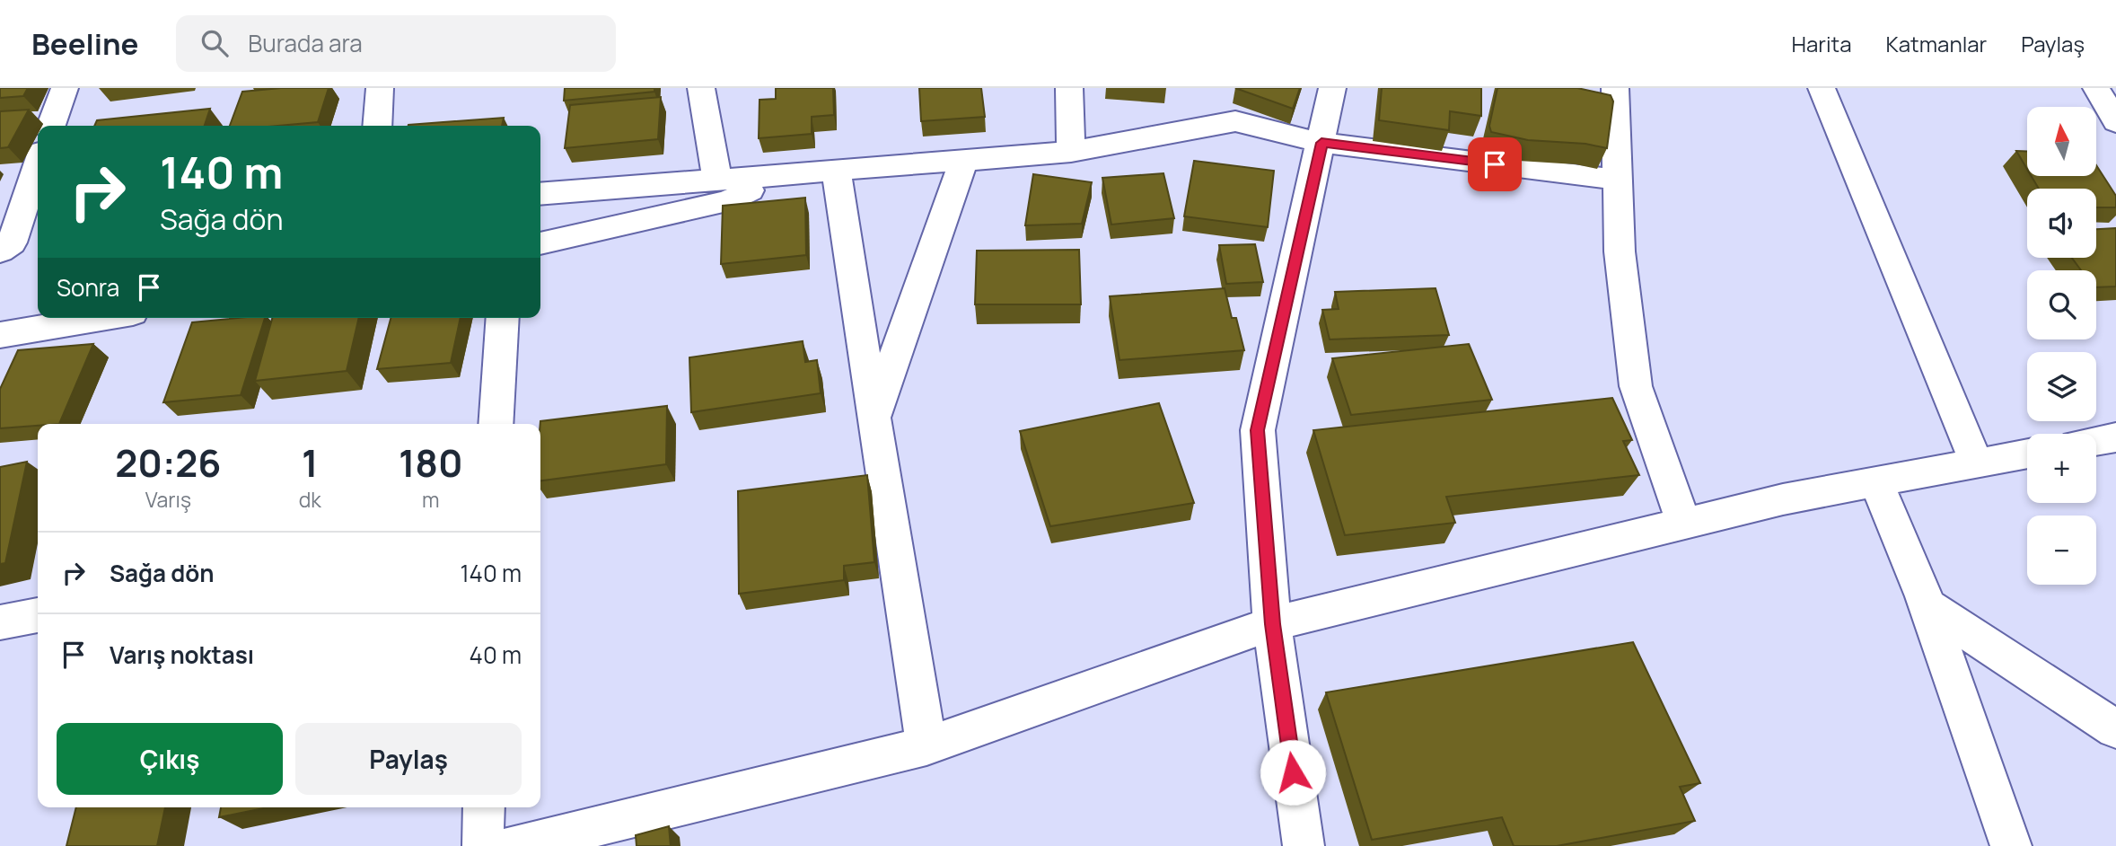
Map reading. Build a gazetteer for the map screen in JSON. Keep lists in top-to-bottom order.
{
  "north": "top",
  "page": {
    "header": "Beeline",
    "search": "Burada ara",
    "nav": ["Harita", "Katmanlar", "Paylaş"],
    "map_buttons": ["+", "−"],
    "turn": ["140 m", "Sağa dön"],
    "then": "Sonra",
    "eta": [
      "20:26",
      "Varış",
      "1",
      "dk",
      "180",
      "m"
    ],
    "list": [
      {
        "name": "Sağa dön",
        "value": "140 m"
      },
      {
        "name": "Varış noktası",
        "value": "40 m"
      }
    ],
    "buttons": ["Çıkış", "Paylaş"]
  }
}
